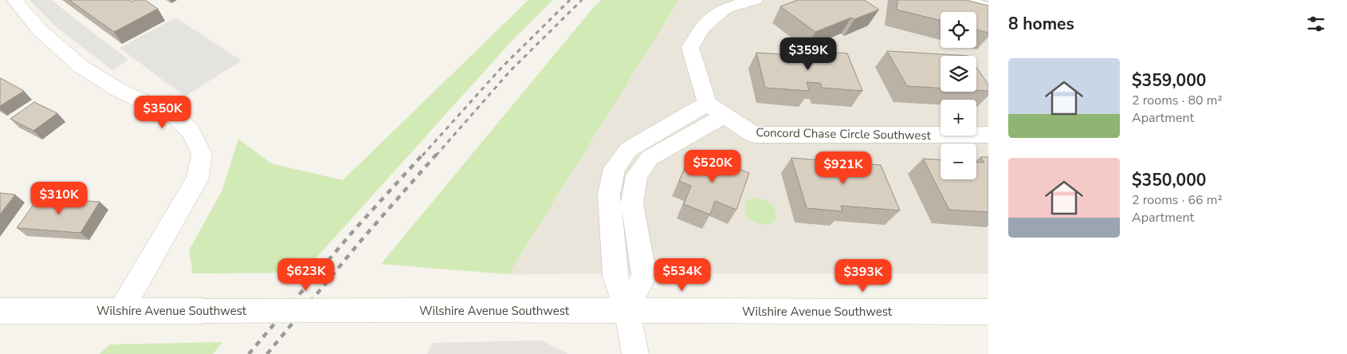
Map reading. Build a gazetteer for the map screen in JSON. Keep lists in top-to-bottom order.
{
  "streets": {
    "street": ["Concord Chase Circle Southwest", "Wilshire Avenue Southwest"]
  },
  "page": {
    "heading": "8 homes",
    "map_buttons": ["+", "−"],
    "price": [
      "$359K",
      "$350K",
      "$520K",
      "$921K",
      "$310K",
      "$623K",
      "$534K",
      "$393K"
    ],
    "list": [
      {
        "name": "$359,000",
        "note": "2 rooms · 80 m² · Apartment"
      },
      {
        "name": "$350,000",
        "note": "2 rooms · 66 m² · Apartment"
      }
    ]
  }
}
